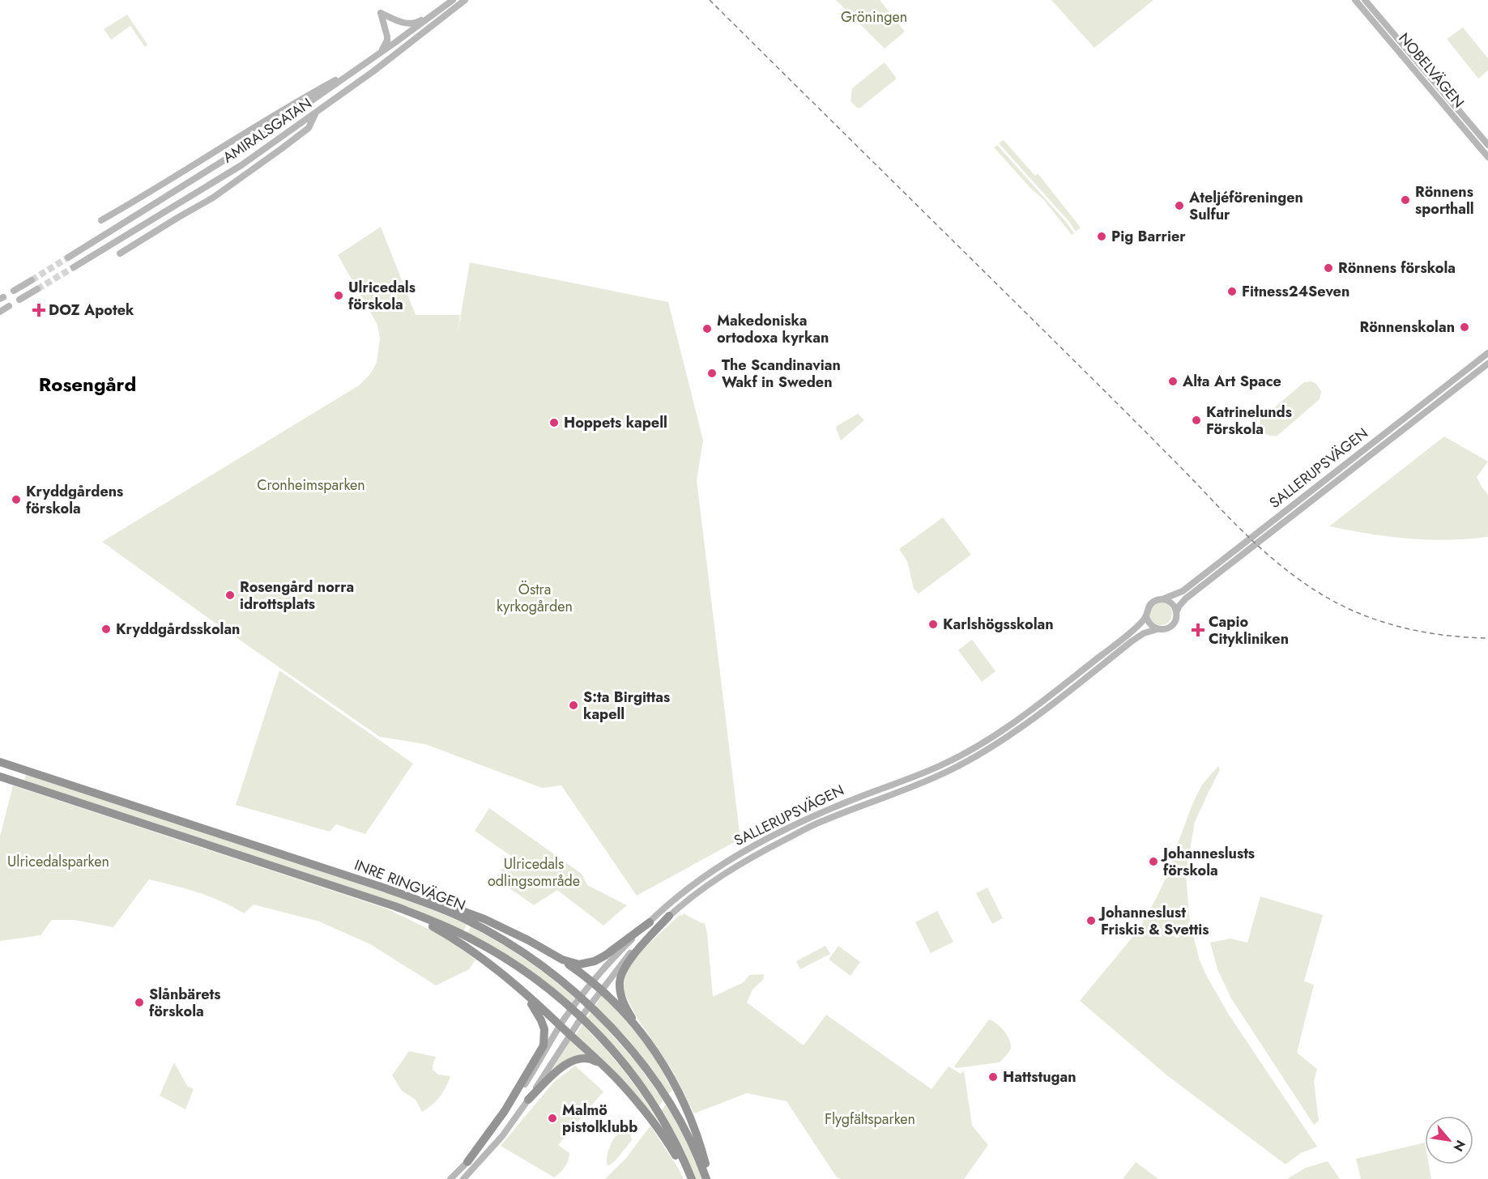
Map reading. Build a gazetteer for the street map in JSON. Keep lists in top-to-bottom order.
{
  "streets": {
    "highway": ["INRE RINGVÄGEN"],
    "main road": ["NOBELVÄGEN", "AMIRALSGATAN", "SALLERUPSVÄGEN"]
  },
  "districts": ["Rosengård"],
  "parks": [
    "Gröningen",
    "Cronheimsparken",
    "Östra kyrkogården",
    "Ulricedalsparken",
    "Ulricedals odlingsområde",
    "Flygfältsparken"
  ],
  "places": {
    "other": [
      "Rönnens sporthall",
      "Ateljéföreningen Sulfur",
      "Pig Barrier",
      "Rönnens förskola",
      "Fitness24Seven",
      "Ulricedals förskola",
      "Rönnenskolan",
      "Makedoniska ortodoxa kyrkan",
      "The Scandinavian Wakf in Sweden",
      "Alta Art Space",
      "Katrinelunds Förskola",
      "Hoppets kapell",
      "Kryddgårdens förskola",
      "Rosengård norra idrottsplats",
      "Karlshögsskolan",
      "Kryddgårdsskolan",
      "S:ta Birgittas kapell",
      "Johanneslusts förskola",
      "Johanneslust Friskis & Svettis",
      "Slånbärets förskola",
      "Hattstugan",
      "Malmö pistolklubb"
    ],
    "health": ["DOZ Apotek", "Capio Citykliniken"]
  },
  "north": "bottom right"
}
